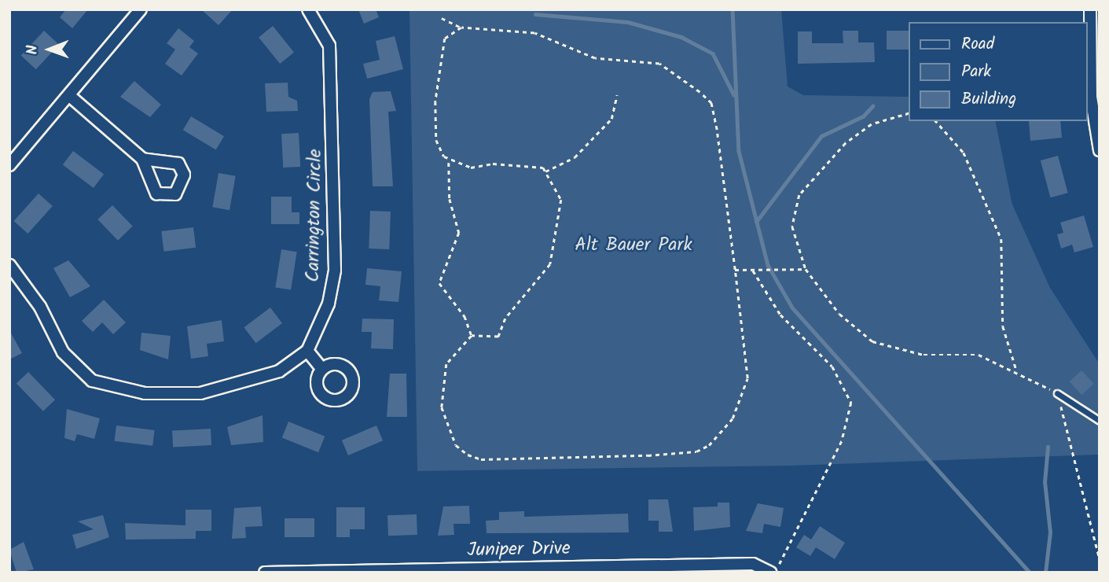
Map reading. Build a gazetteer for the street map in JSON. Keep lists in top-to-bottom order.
{
  "streets": {
    "street": ["Carrington Circle", "Juniper Drive"]
  },
  "parks": ["Alt Bauer Park"],
  "legend": ["Road", "Park", "Building"],
  "north": "left"
}
